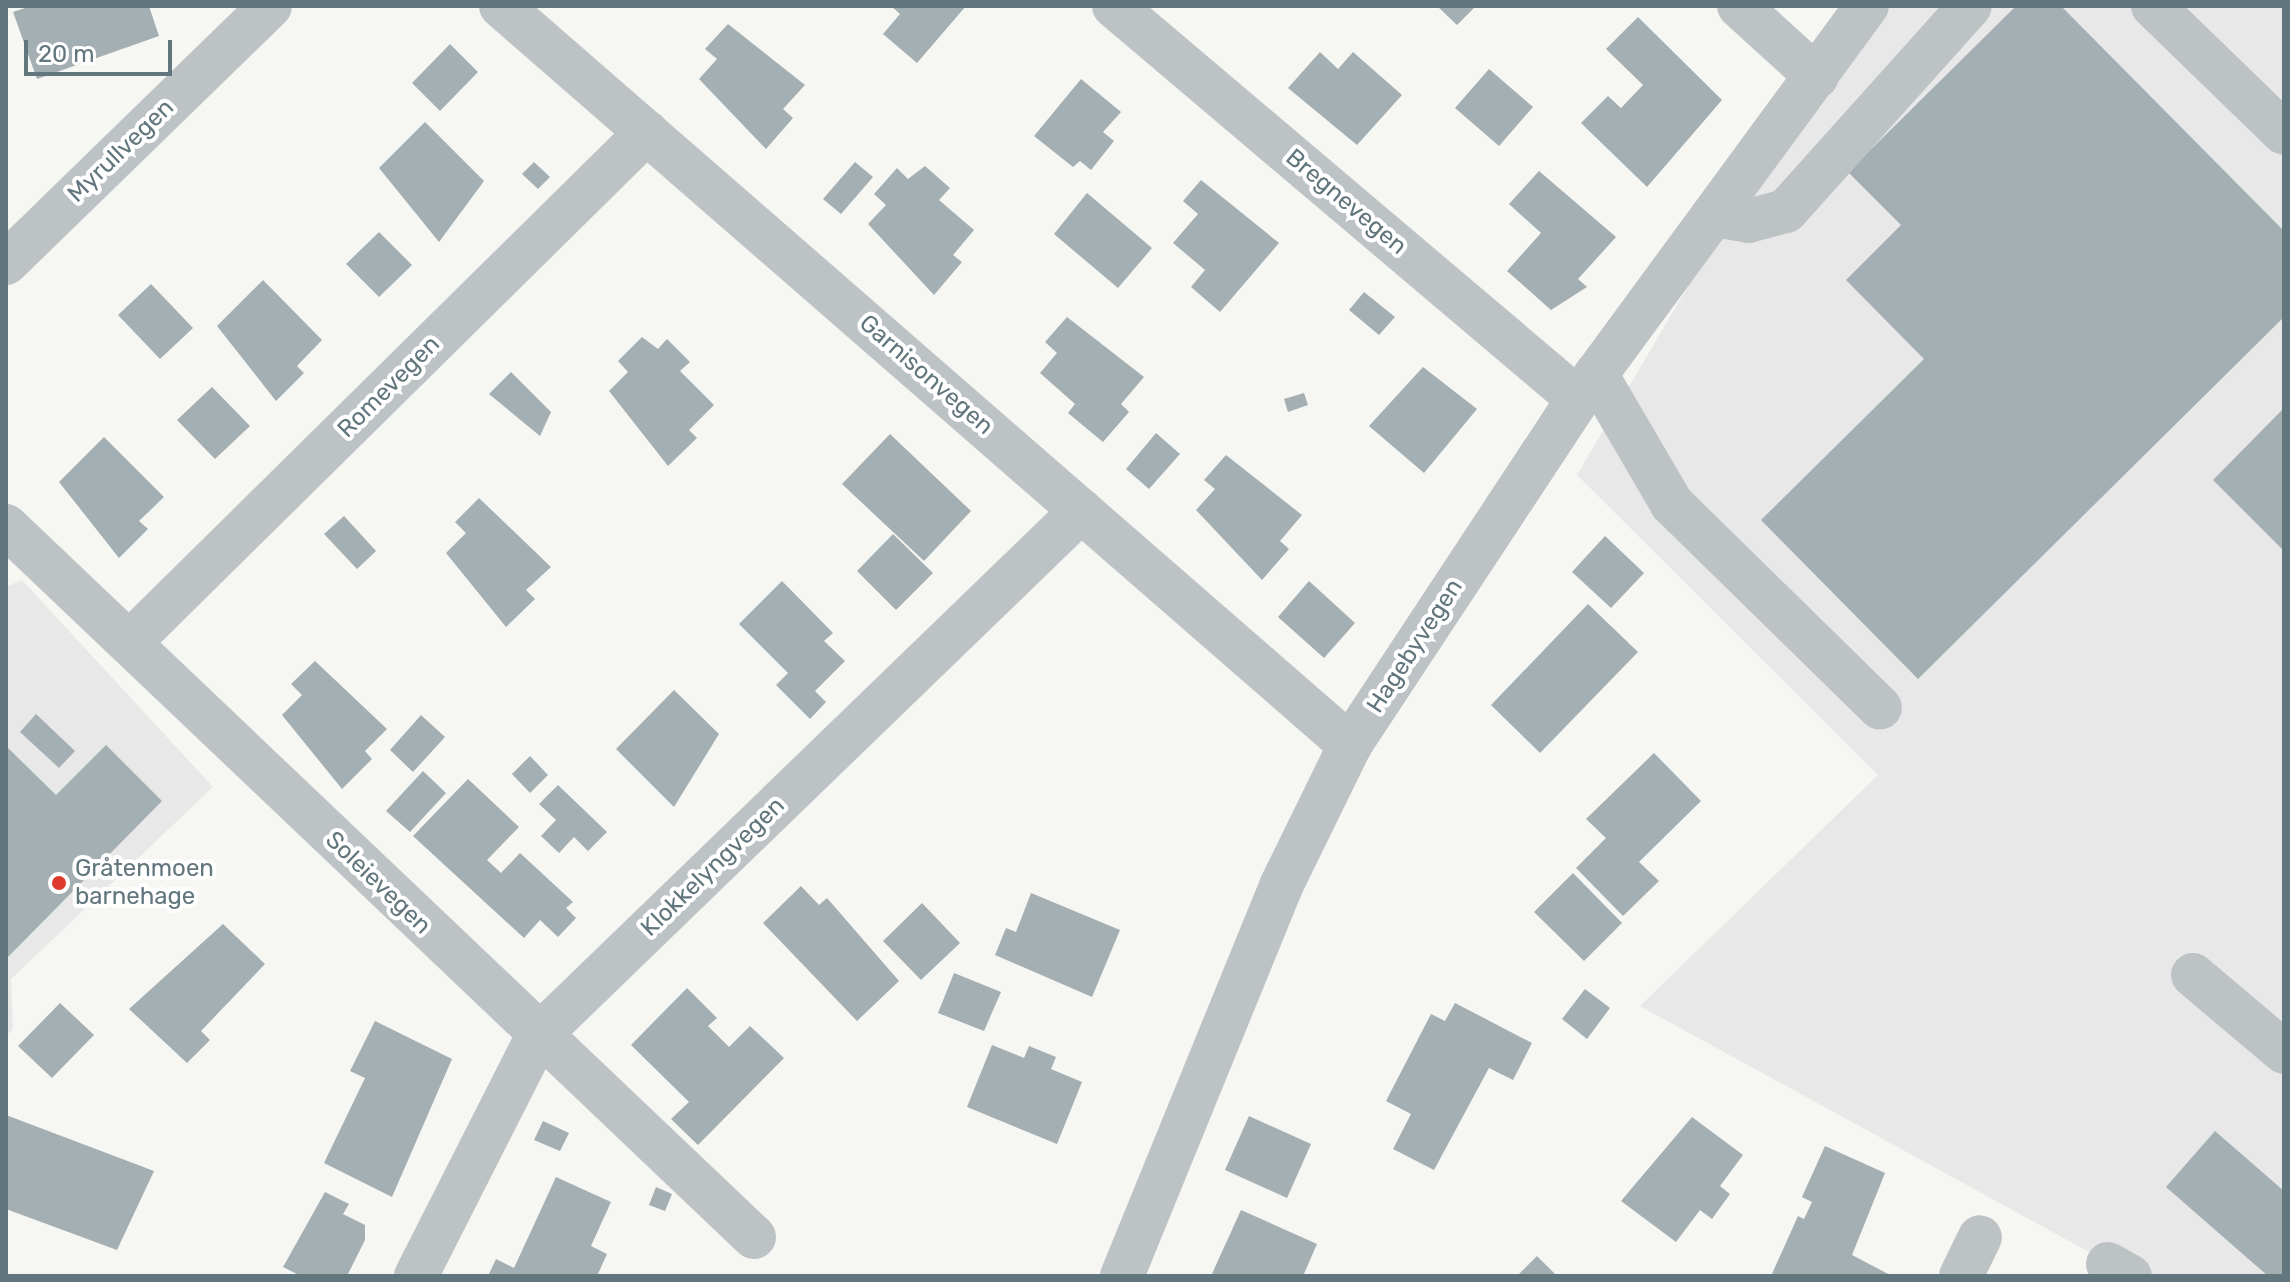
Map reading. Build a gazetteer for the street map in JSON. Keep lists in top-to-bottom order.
{
  "streets": {
    "street": [
      "Myrullvegen",
      "Bregnevegen",
      "Garnisonvegen",
      "Romevegen",
      "Hagebyvegen",
      "Klokkelyngvegen",
      "Soleievegen"
    ]
  },
  "crossings": [
    ["Bregnevegen", "Hagebyvegen"],
    ["Garnisonvegen", "Romevegen"],
    ["Garnisonvegen", "Hagebyvegen"],
    ["Garnisonvegen", "Klokkelyngvegen"],
    ["Romevegen", "Soleievegen"],
    ["Klokkelyngvegen", "Soleievegen"]
  ],
  "places": ["Gråtenmoen barnehage"],
  "scale_bar": "20 m"
}
